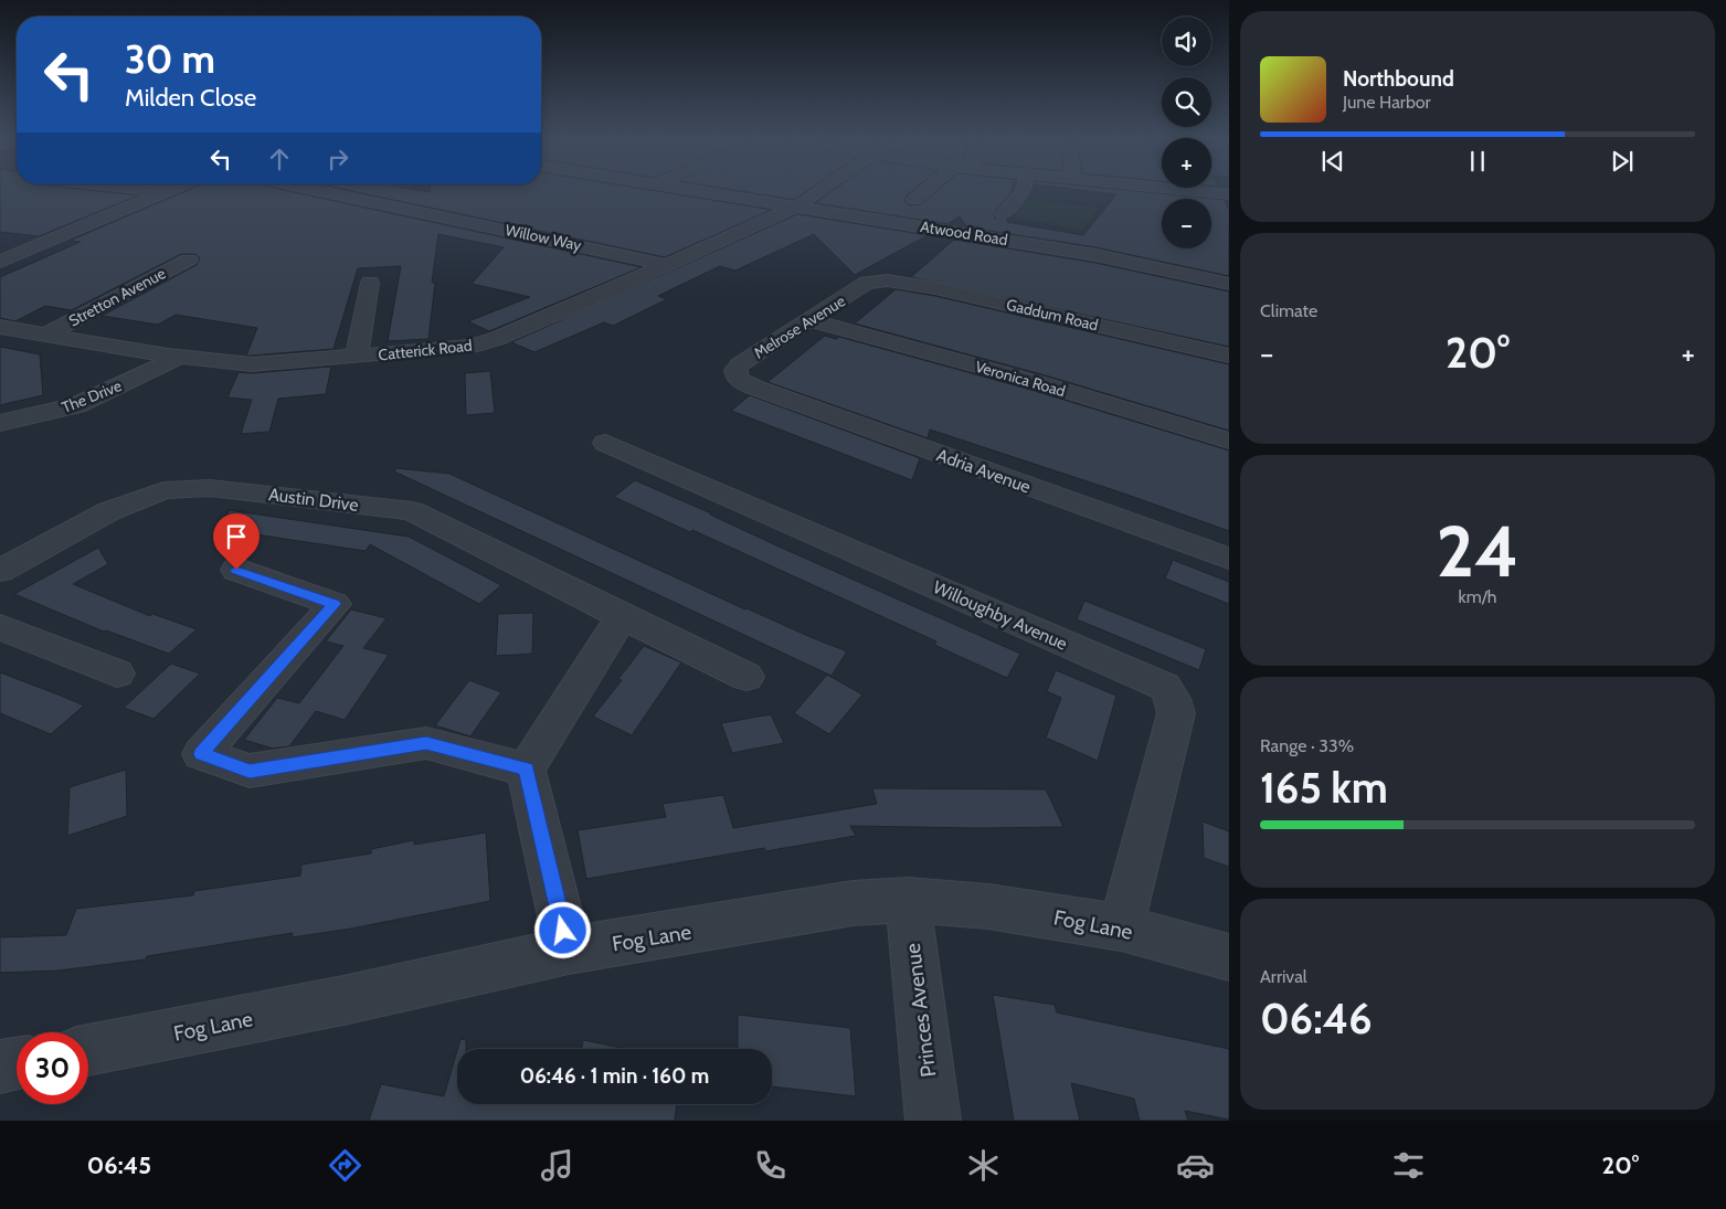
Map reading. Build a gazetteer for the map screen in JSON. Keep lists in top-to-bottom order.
{
  "streets": {
    "street": [
      "Atwood Road",
      "Willow Way",
      "Stretton Avenue",
      "Gaddum Road",
      "Melrose Avenue",
      "Catterick Road",
      "Veronica Road",
      "The Drive",
      "Adria Avenue",
      "Austin Drive",
      "Willoughby Avenue",
      "Fog Lane",
      "Princes Avenue"
    ]
  },
  "crossings": [
    ["Atwood Road", "Catterick Road"],
    ["Willow Way", "Catterick Road"],
    ["Stretton Avenue", "Catterick Road"],
    ["Gaddum Road", "Melrose Avenue"],
    ["Melrose Avenue", "Veronica Road"],
    ["Melrose Avenue", "Adria Avenue"],
    ["Catterick Road", "The Drive"],
    ["Willoughby Avenue", "Fog Lane"],
    ["Fog Lane", "Princes Avenue"]
  ],
  "page": {
    "map_buttons": ["+", "−"],
    "turn": ["30 m", "Milden Close"],
    "song": ["Northbound", "June Harbor"],
    "tile": [
      "Climate",
      ["24", "km/h"],
      ["Range · 33%", "165 km"],
      ["Arrival", "06:46"]
    ],
    "heat": ["−", "20°", "+"],
    "limit": "30",
    "trip": "06:46 · 1 min · 160 m",
    "tabs": ["06:45", "20°"]
  }
}
